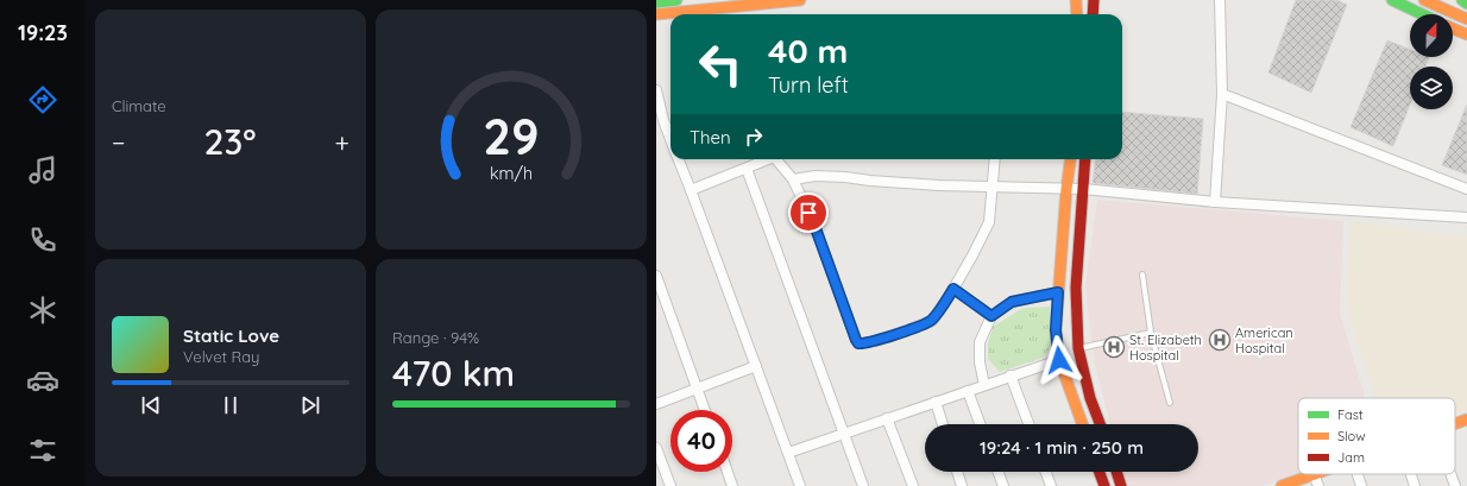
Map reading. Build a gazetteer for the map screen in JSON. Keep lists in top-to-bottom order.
{
  "places": {
    "hospital": ["American Hospital", "St. Elizabeth Hospital"]
  },
  "legend": ["Fast", "Slow", "Jam"],
  "north": "top",
  "page": {
    "tabs": "19:23",
    "tile": [
      "Climate",
      ["Range · 94%", "470 km"]
    ],
    "turn": ["40 m", "Turn left"],
    "then": "Then",
    "heat": ["−", "23°", "+"],
    "song": ["Static Love", "Velvet Ray"],
    "limit": "40",
    "trip": "19:24 · 1 min · 250 m",
    "gauge": ["29", "km/h"]
  }
}
